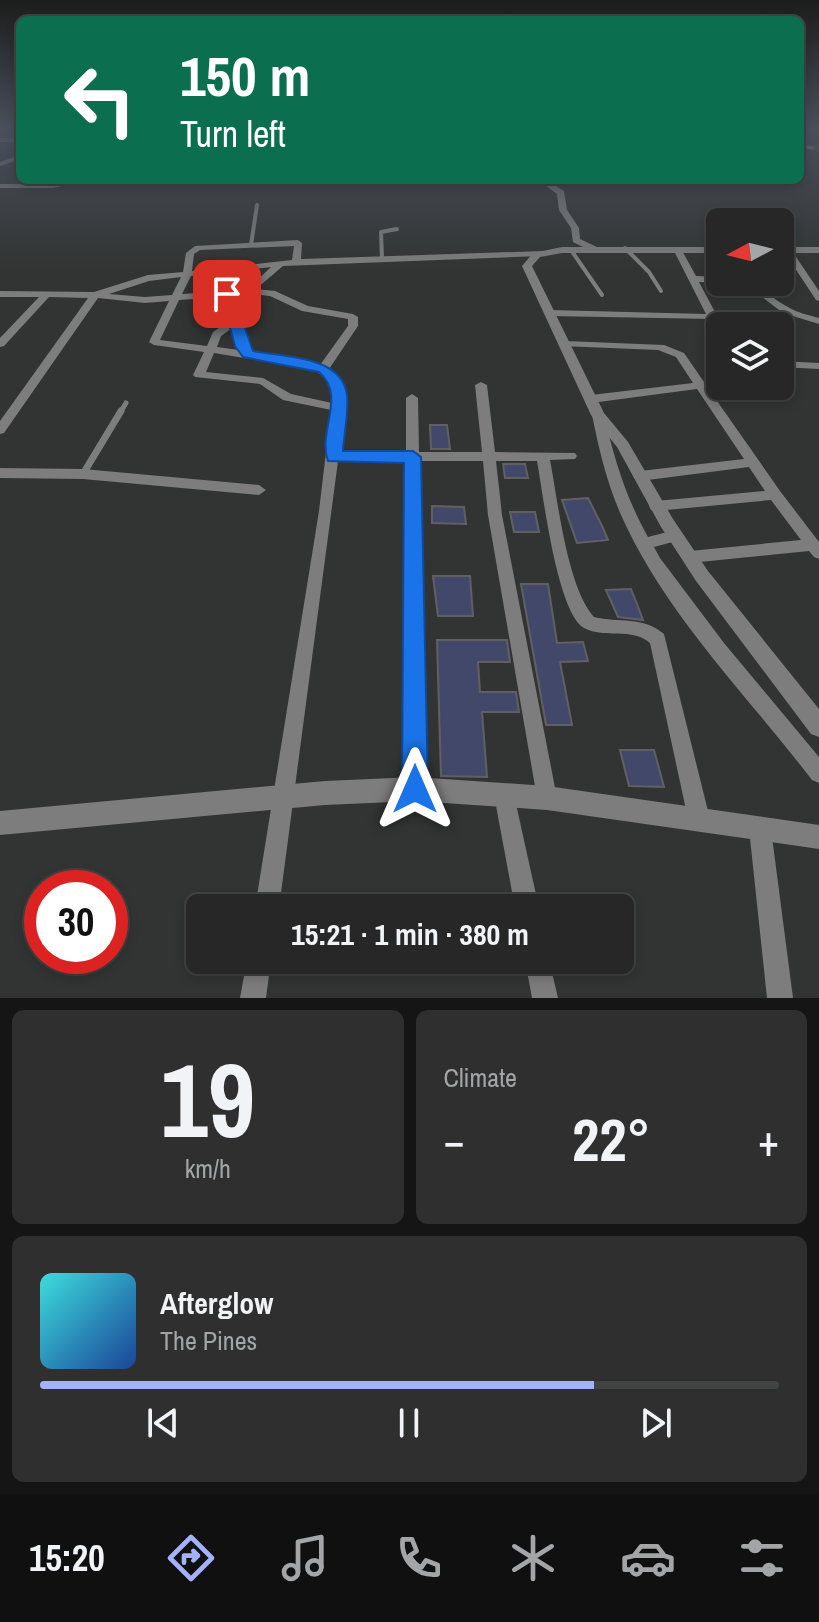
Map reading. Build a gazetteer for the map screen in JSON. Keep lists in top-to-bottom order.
{
  "north": "left",
  "page": {
    "turn": ["150 m", "Turn left"],
    "limit": "30",
    "trip": "15:21 · 1 min · 380 m",
    "tile": [
      ["19", "km/h"],
      "Climate"
    ],
    "heat": ["−", "22°", "+"],
    "song": ["Afterglow", "The Pines"],
    "tabs": "15:20"
  }
}
